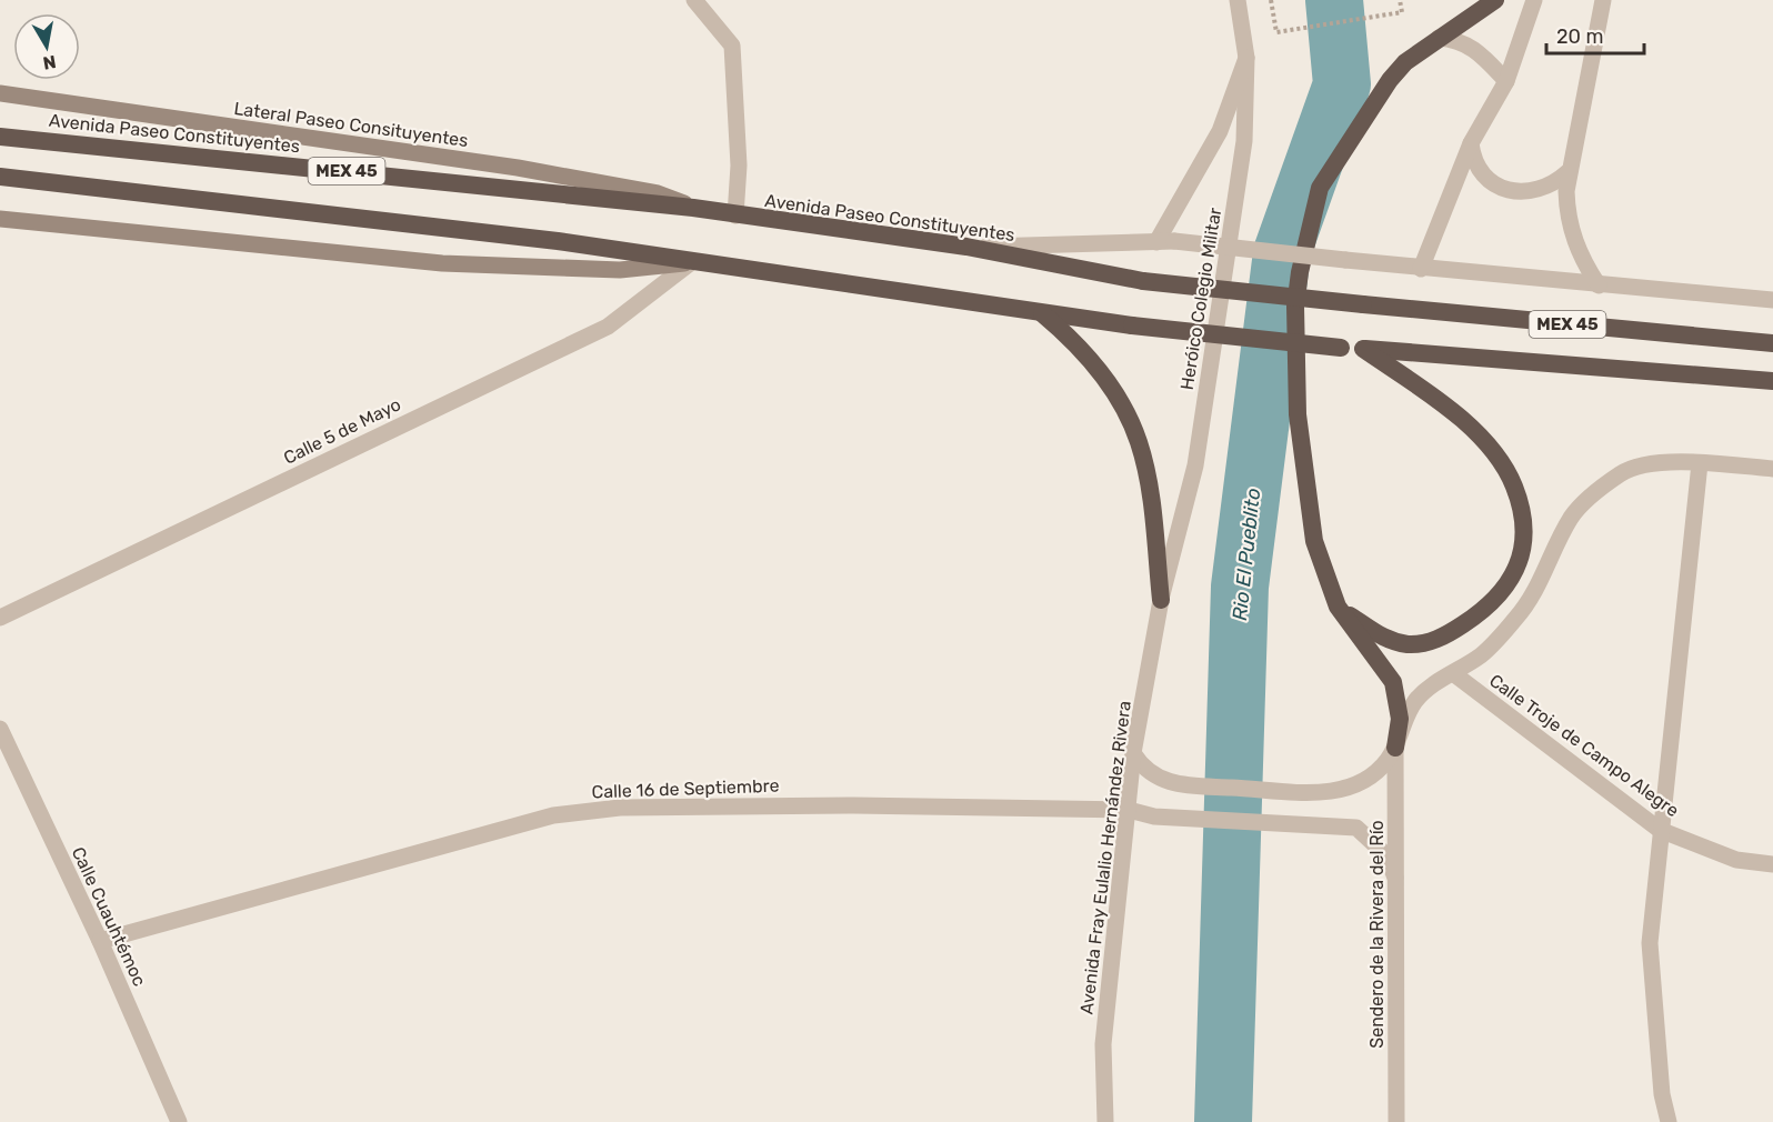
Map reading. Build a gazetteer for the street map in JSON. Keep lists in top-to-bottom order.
{
  "streets": {
    "highway": ["Avenida Paseo Constituyentes", "MEX 45"],
    "main road": ["Lateral Paseo Consituyentes"],
    "street": [
      "Heróico Colegio Militar",
      "Calle 5 de Mayo",
      "Calle Troje de Campo Alegre",
      "Calle 16 de Septiembre",
      "Avenida Fray Eulalio Hernández Rivera",
      "Calle Cuauhtémoc",
      "Sendero de la Rivera del Río"
    ]
  },
  "crossings": [
    ["Lateral Paseo Consituyentes", "Avenida Paseo Constituyentes"],
    ["MEX 45", "Calle 5 de Mayo"],
    ["Heróico Colegio Militar", "Avenida Fray Eulalio Hernández Rivera"],
    ["Calle 16 de Septiembre", "Avenida Fray Eulalio Hernández Rivera"],
    ["Calle 16 de Septiembre", "Calle Cuauhtémoc"],
    ["Calle 16 de Septiembre", "Sendero de la Rivera del Río"]
  ],
  "water": ["Rio El Pueblito"],
  "scale_bar": "20 m",
  "north": "bottom"
}
